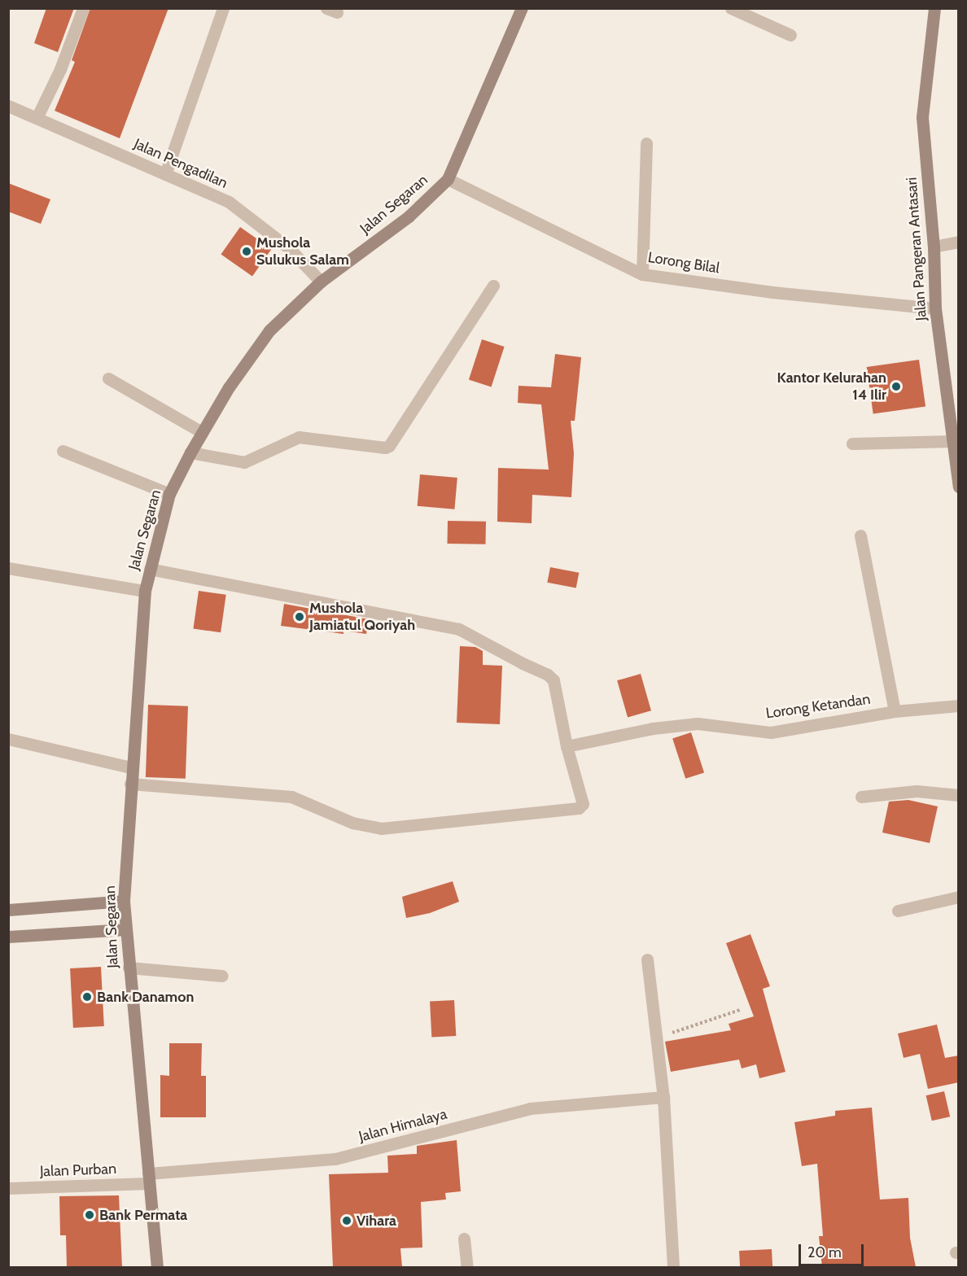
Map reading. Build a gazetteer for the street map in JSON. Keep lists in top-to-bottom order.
{
  "streets": {
    "street": [
      "Jalan Pengadilan",
      "Jalan Segaran",
      "Jalan Pangeran Antasari",
      "Lorong Bilal",
      "Lorong Ketandan",
      "Jalan Himalaya",
      "Jalan Purban"
    ]
  },
  "crossings": [
    ["Jalan Pengadilan", "Jalan Segaran"],
    ["Jalan Segaran", "Lorong Bilal"],
    ["Jalan Segaran", "Jalan Himalaya"],
    ["Jalan Segaran", "Jalan Purban"],
    ["Jalan Pangeran Antasari", "Lorong Bilal"],
    ["Jalan Himalaya", "Jalan Purban"]
  ],
  "places": [
    "Mushola Sulukus Salam",
    "Kantor Kelurahan 14 Ilir",
    "Mushola Jamiatul Qoriyah",
    "Bank Danamon",
    "Bank Permata",
    "Vihara"
  ],
  "scale_bar": "20 m"
}
